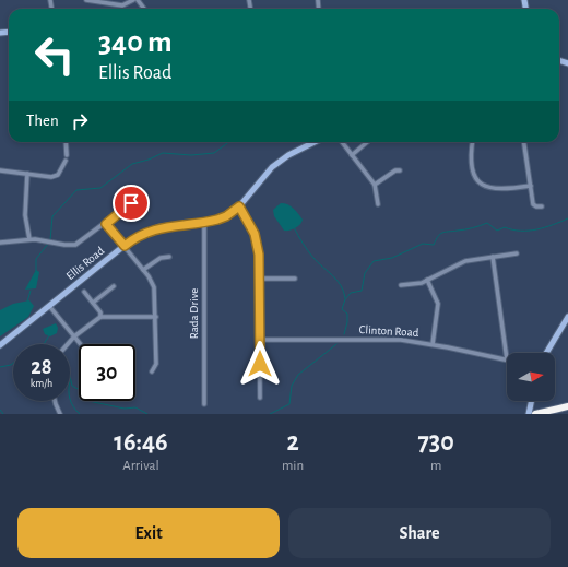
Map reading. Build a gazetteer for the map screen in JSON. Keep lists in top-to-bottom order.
{
  "streets": {
    "main road": ["Ellis Road"],
    "street": ["Rada Drive", "Clinton Road"]
  },
  "crossings": [
    ["Ellis Road", "Rada Drive"]
  ],
  "north": "right",
  "page": {
    "turn": ["340 m", "Ellis Road"],
    "then": "Then",
    "speed": "28 km/h",
    "limit": "30",
    "eta": [
      "16:46",
      "Arrival",
      "2",
      "min",
      "730",
      "m"
    ],
    "buttons": ["Exit", "Share"]
  }
}
